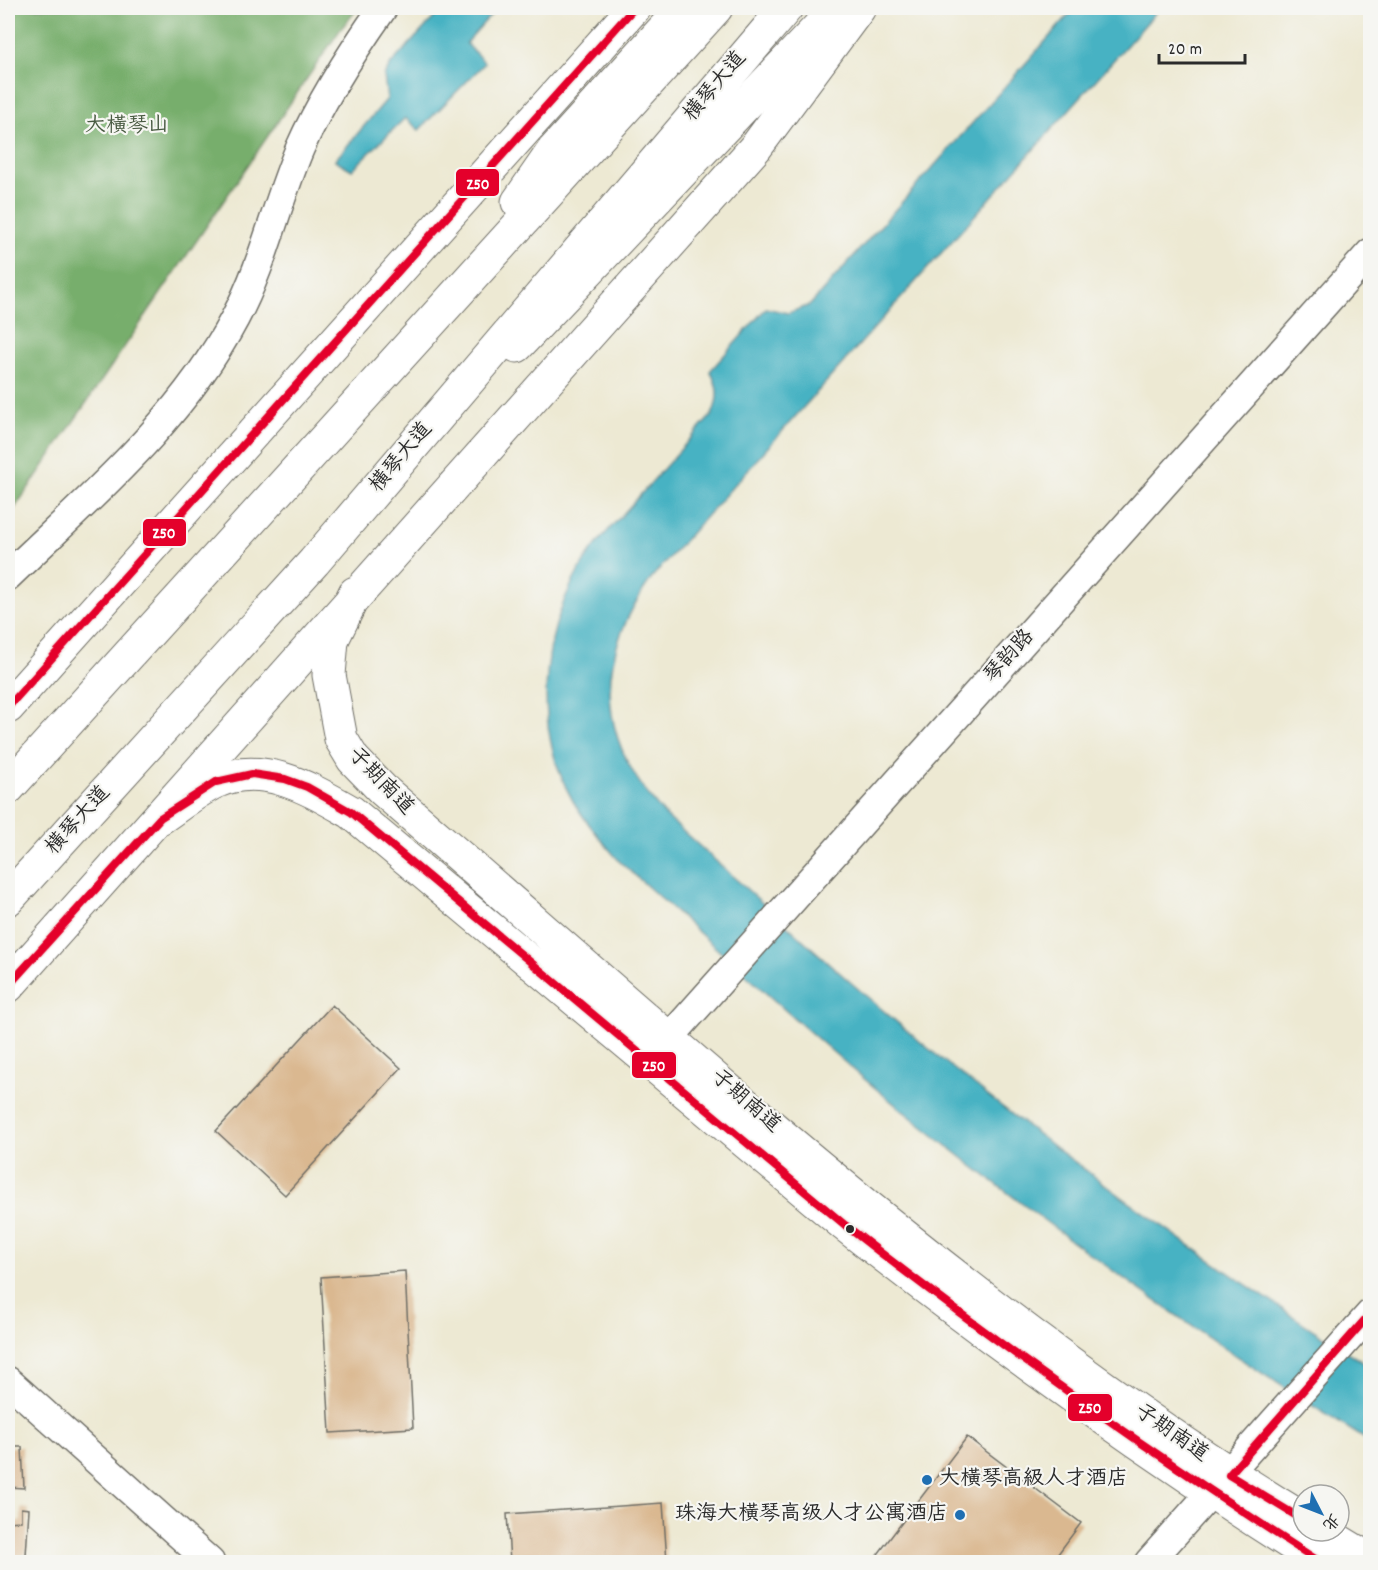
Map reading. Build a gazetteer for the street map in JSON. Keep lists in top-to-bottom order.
{
  "streets": {
    "main road": ["横琴大道", "子期南道"],
    "street": ["琴韵路"]
  },
  "crossings": [
    ["琴韵路", "子期南道"]
  ],
  "parks": ["大橫琴山"],
  "places": ["大橫琴高級人才酒店", "珠海大横琴高级人才公寓酒店"],
  "lines": ["transit line Z50"],
  "scale_bar": "20 m",
  "north": "bottom right"
}
